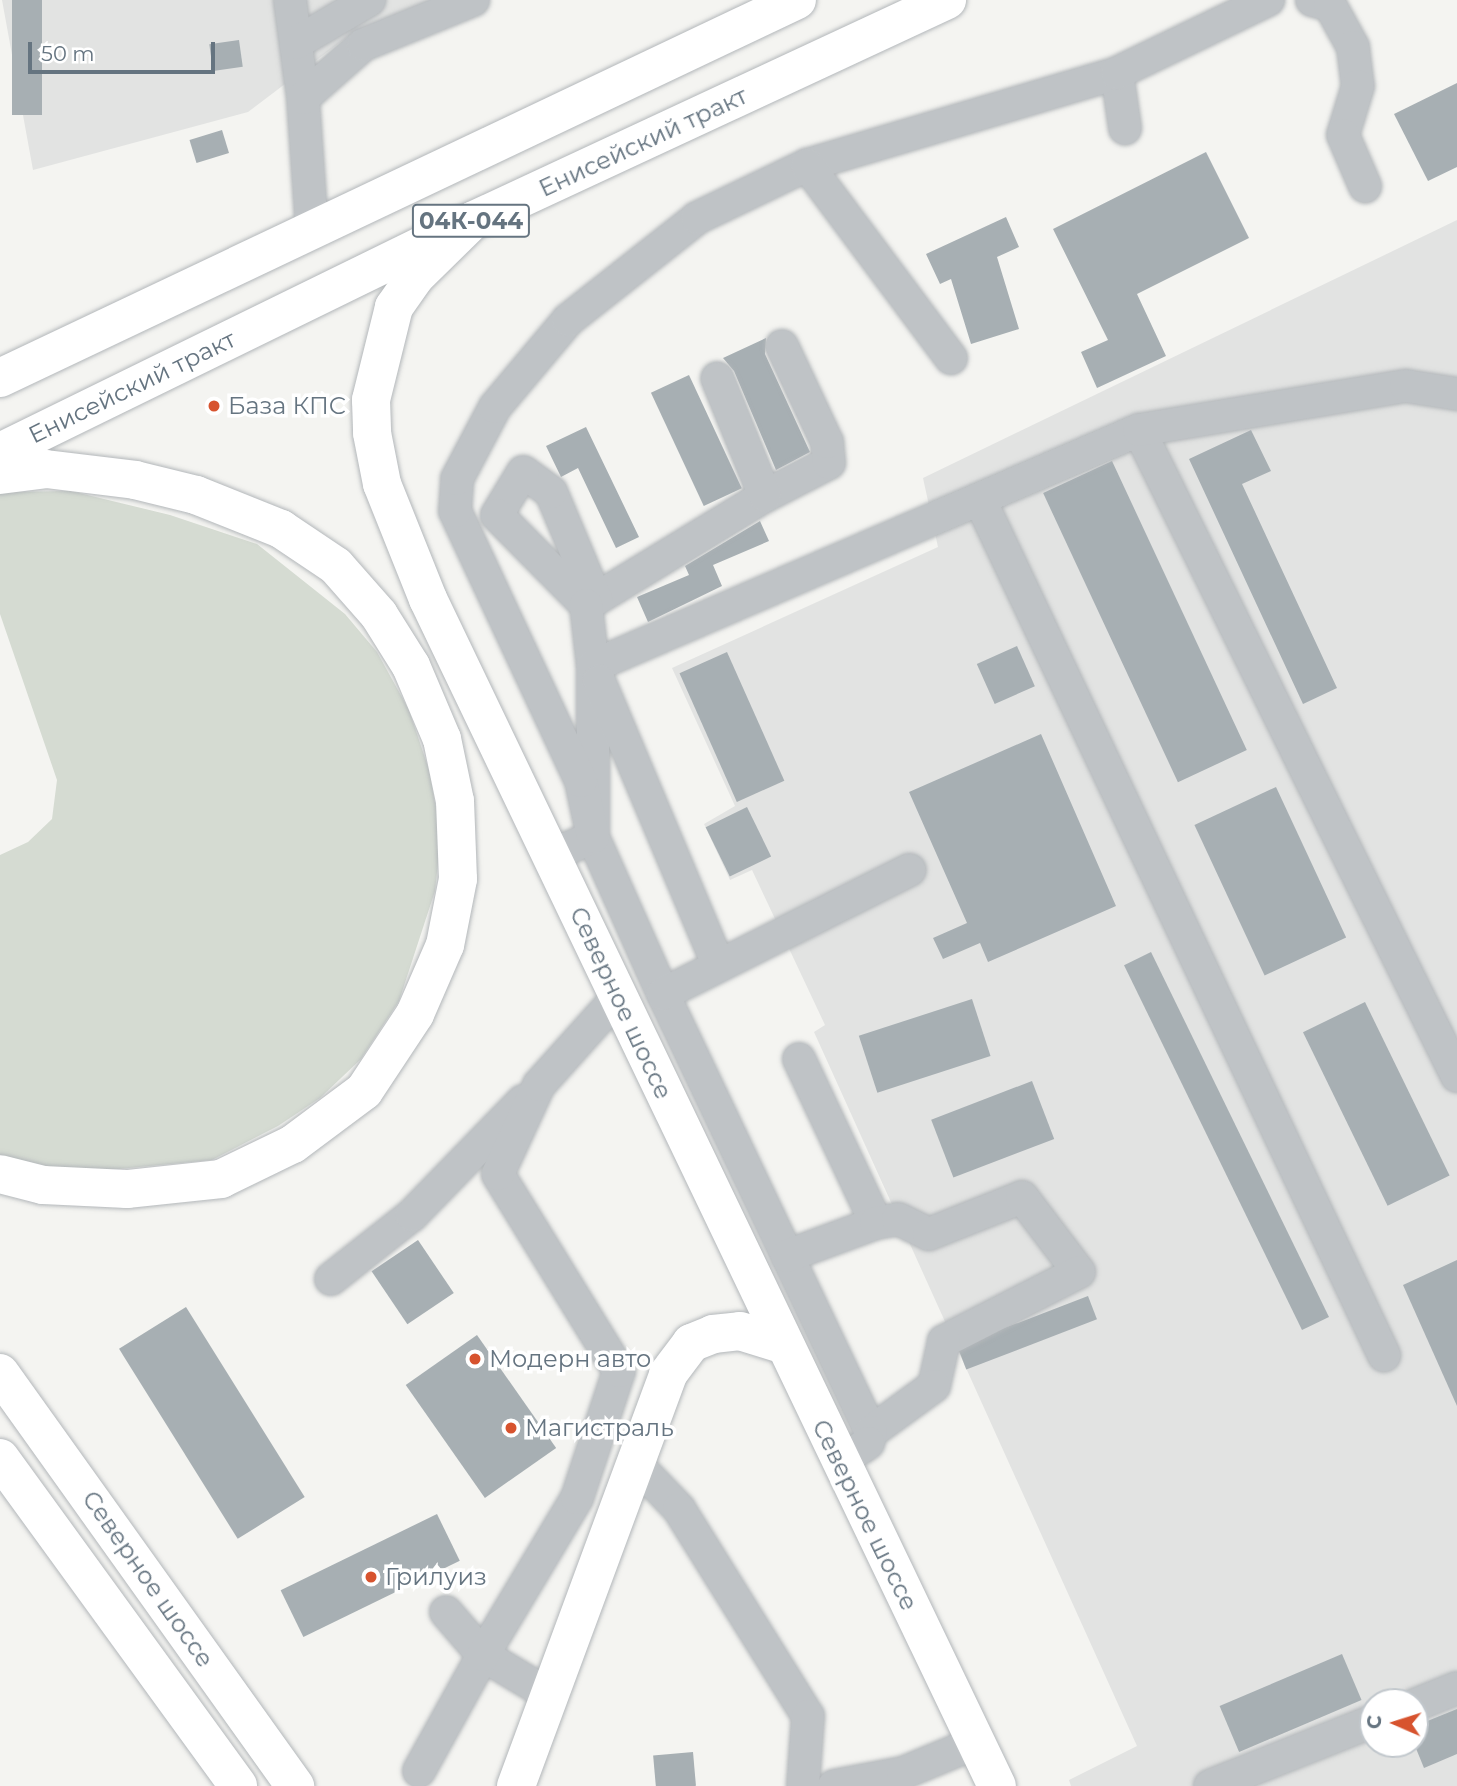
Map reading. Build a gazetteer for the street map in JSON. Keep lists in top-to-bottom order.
{
  "streets": {
    "main road": ["Енисейский тракт", "04К-044", "Северное шоссе"]
  },
  "crossings": [
    ["Енисейский тракт", "Северное шоссе"]
  ],
  "places": [
    "База КПС",
    "Модерн авто",
    "Магистраль",
    "Грилуиз"
  ],
  "scale_bar": "50 m",
  "north": "left"
}
